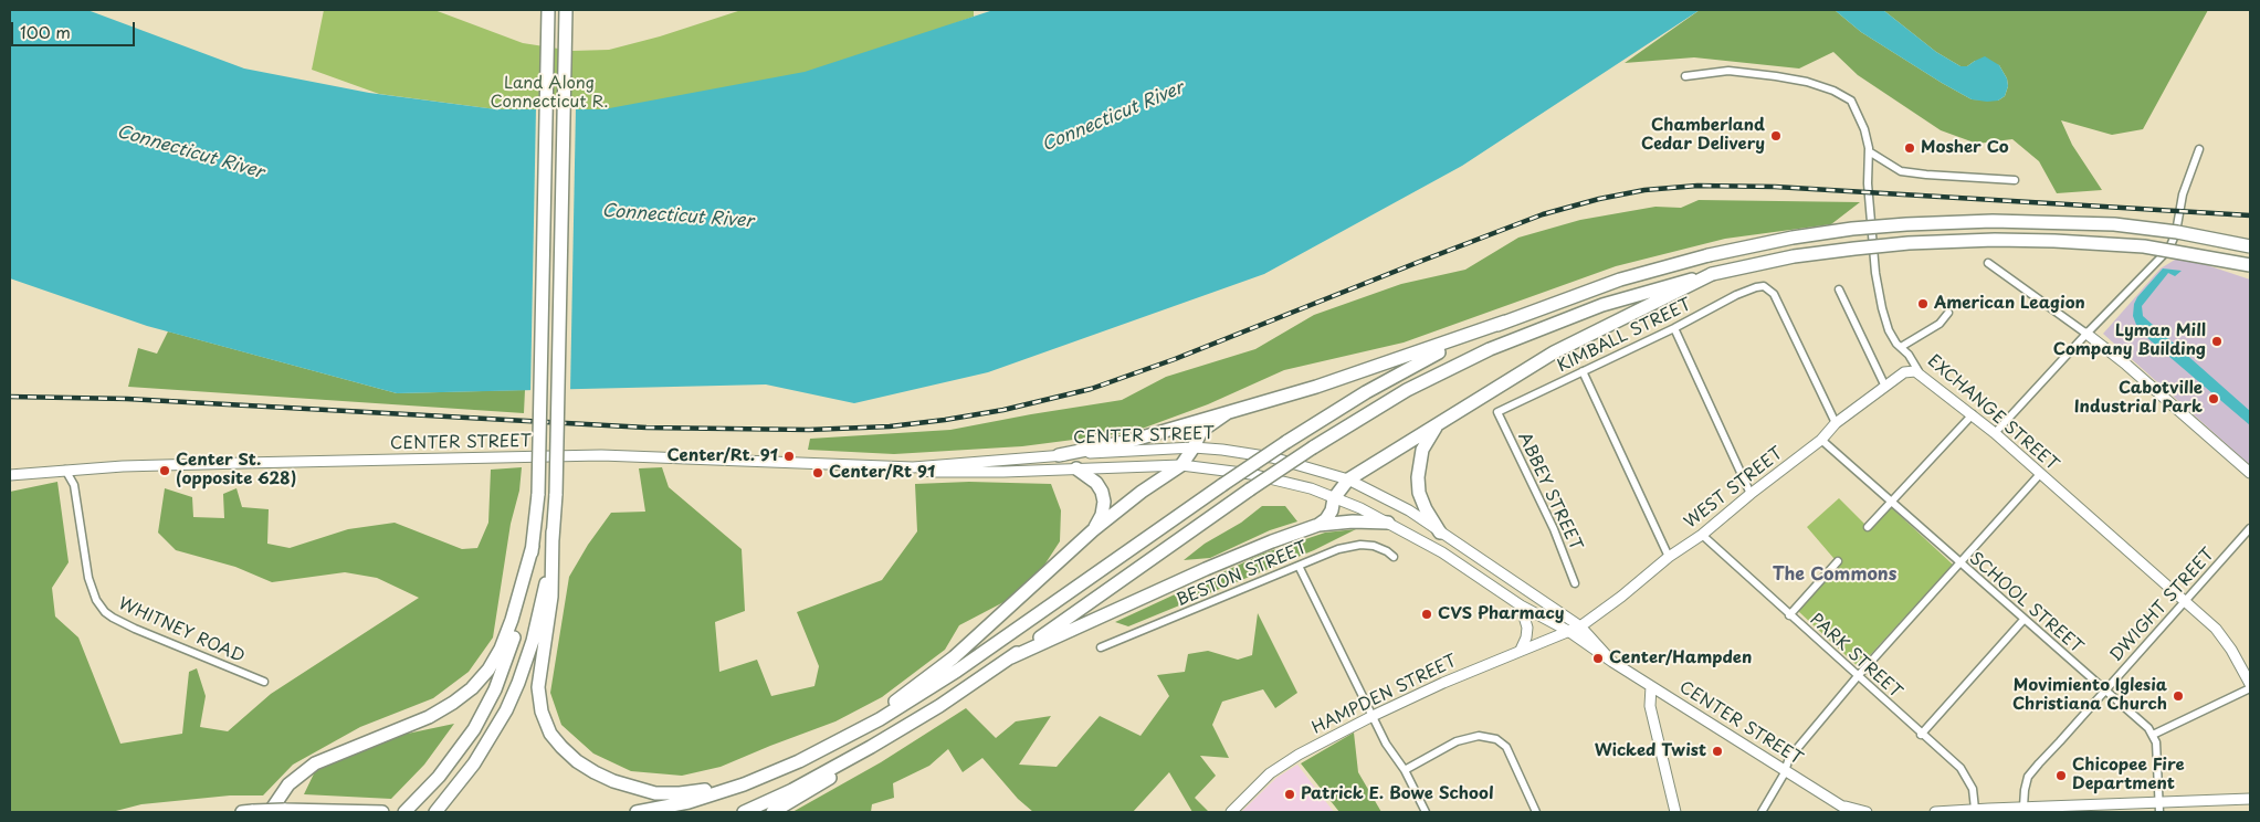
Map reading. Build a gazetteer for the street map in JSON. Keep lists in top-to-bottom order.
{
  "streets": {
    "main road": [
      "EXCHANGE STREET",
      "CENTER STREET",
      "WEST STREET",
      "HAMPDEN STREET"
    ],
    "street": [
      "KIMBALL STREET",
      "ABBEY STREET",
      "BESTON STREET",
      "SCHOOL STREET",
      "DWIGHT STREET",
      "WHITNEY ROAD",
      "PARK STREET"
    ]
  },
  "crossings": [
    ["KIMBALL STREET", "WEST STREET"],
    ["KIMBALL STREET", "ABBEY STREET"],
    ["EXCHANGE STREET", "WEST STREET"],
    ["EXCHANGE STREET", "DWIGHT STREET"],
    ["CENTER STREET", "WEST STREET"],
    ["CENTER STREET", "WHITNEY ROAD"],
    ["CENTER STREET", "HAMPDEN STREET"],
    ["WEST STREET", "SCHOOL STREET"],
    ["WEST STREET", "PARK STREET"],
    ["WEST STREET", "HAMPDEN STREET"],
    ["SCHOOL STREET", "DWIGHT STREET"]
  ],
  "districts": ["The Commons"],
  "water": ["Connecticut River"],
  "parks": ["Land Along Connecticut R."],
  "places": [
    "Chamberland Cedar Delivery",
    "Mosher Co",
    "American Leagion",
    "Lyman Mill Company Building",
    "Cabotville Industrial Park",
    "Center/Rt. 91",
    "Center St. (opposite 628)",
    "Center/Rt 91",
    "CVS Pharmacy",
    "Center/Hampden",
    "Movimiento Iglesia Christiana Church",
    "Wicked Twist",
    "Chicopee Fire Department",
    "Patrick E. Bowe School"
  ],
  "scale_bar": "100 m"
}
